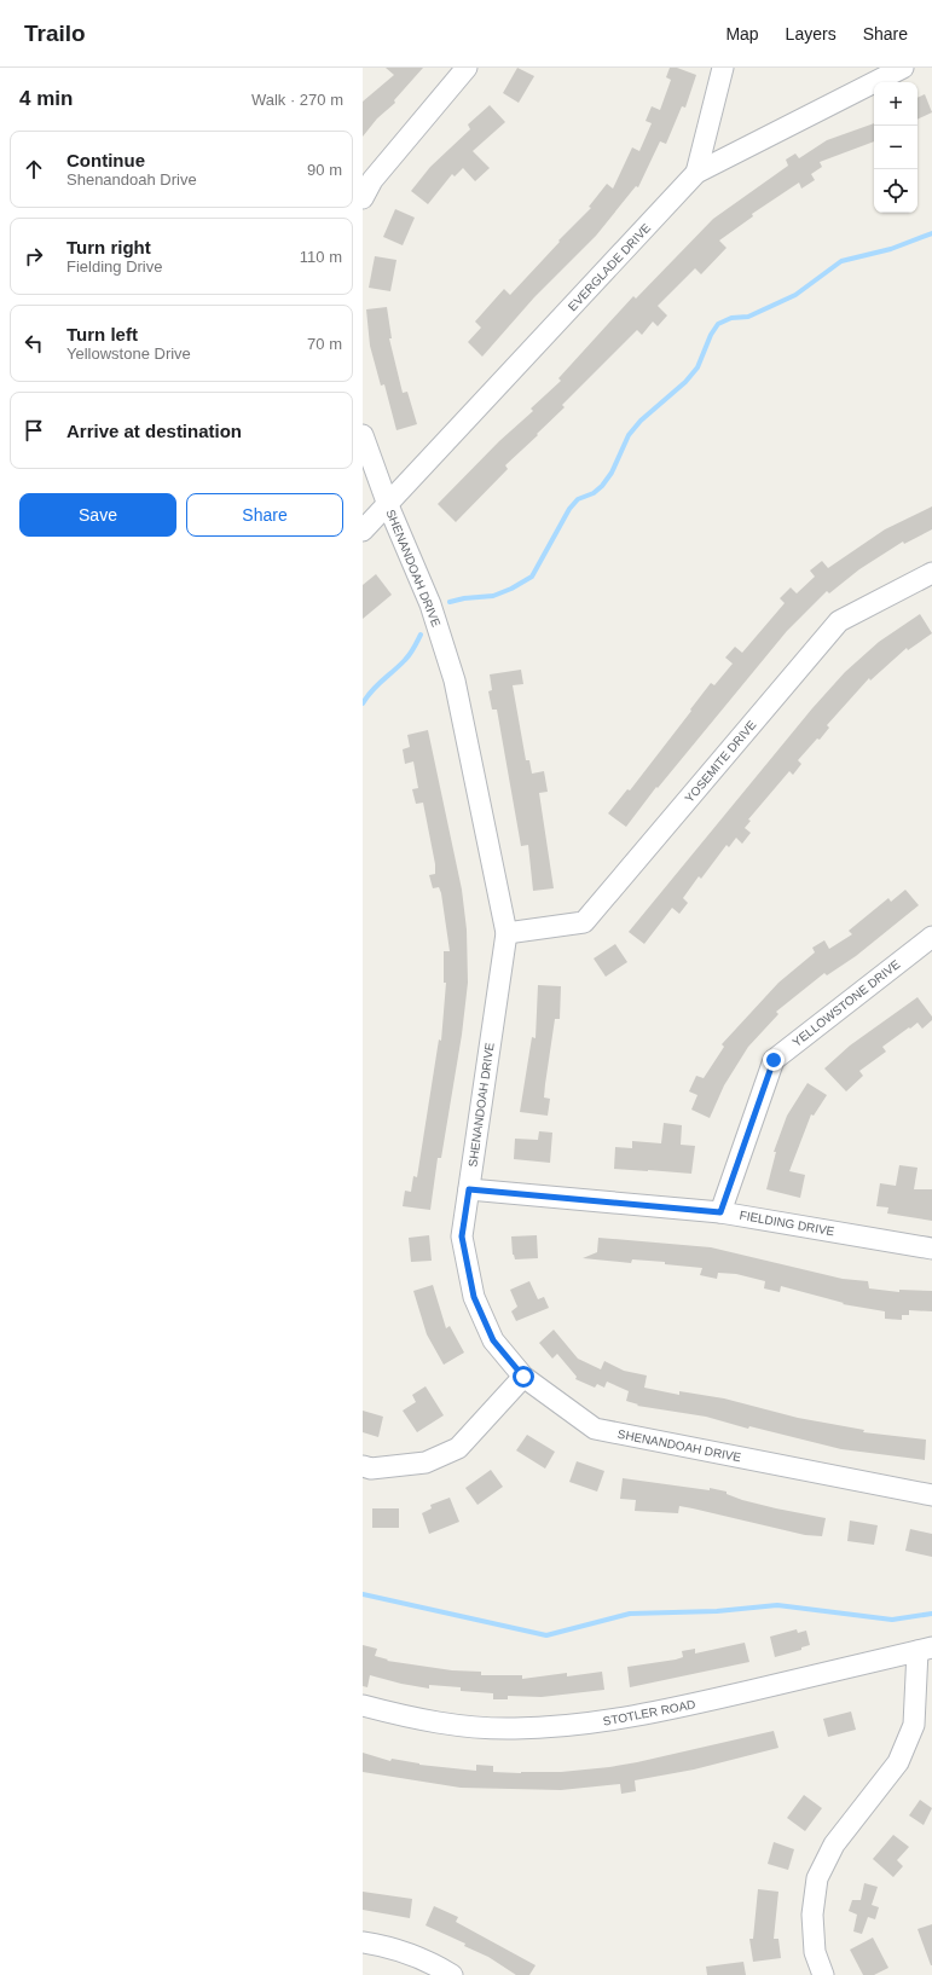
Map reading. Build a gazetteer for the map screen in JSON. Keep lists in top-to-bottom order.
{
  "streets": {
    "street": [
      "EVERGLADE DRIVE",
      "SHENANDOAH DRIVE",
      "YOSEMITE DRIVE",
      "YELLOWSTONE DRIVE",
      "FIELDING DRIVE",
      "STOTLER ROAD"
    ]
  },
  "crossings": [
    ["EVERGLADE DRIVE", "SHENANDOAH DRIVE"],
    ["SHENANDOAH DRIVE", "YOSEMITE DRIVE"],
    ["SHENANDOAH DRIVE", "FIELDING DRIVE"],
    ["YELLOWSTONE DRIVE", "FIELDING DRIVE"]
  ],
  "page": {
    "header": "Trailo",
    "nav": ["Map", "Layers", "Share"],
    "heading": ["4 min", "Walk · 270 m"],
    "map_buttons": ["+", "−"],
    "list": [
      ["Continue", "Shenandoah Drive", "90 m"],
      ["Turn right", "Fielding Drive", "110 m"],
      ["Turn left", "Yellowstone Drive", "70 m"],
      "Arrive at destination"
    ],
    "buttons": ["Save", "Share"]
  }
}
